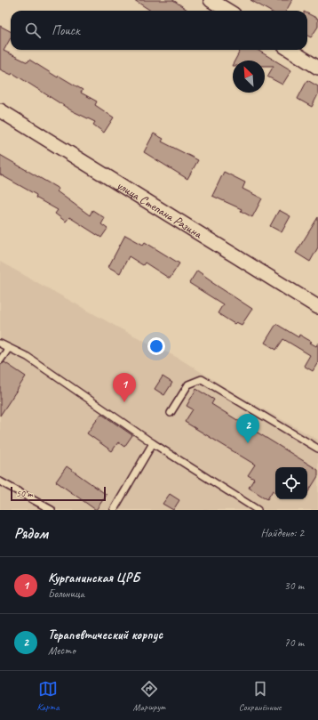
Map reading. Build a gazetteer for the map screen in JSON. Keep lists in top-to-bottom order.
{
  "streets": {
    "street": ["улица Степана Разина"]
  },
  "scale_bar": "50 m",
  "north": "top left",
  "page": {
    "search": "Поиск",
    "pins": ["1", "2"],
    "scale": "50 m",
    "heading": ["Рядом", "Найдено: 2"],
    "list": [
      {
        "mark": "1",
        "name": "Курганинская ЦРБ",
        "note": "Больница",
        "value": "30 m"
      },
      {
        "mark": "2",
        "name": "Терапевтический корпус",
        "note": "Место",
        "value": "70 m"
      }
    ],
    "nav": ["Карта", "Маршрут", "Сохранённые"]
  }
}
